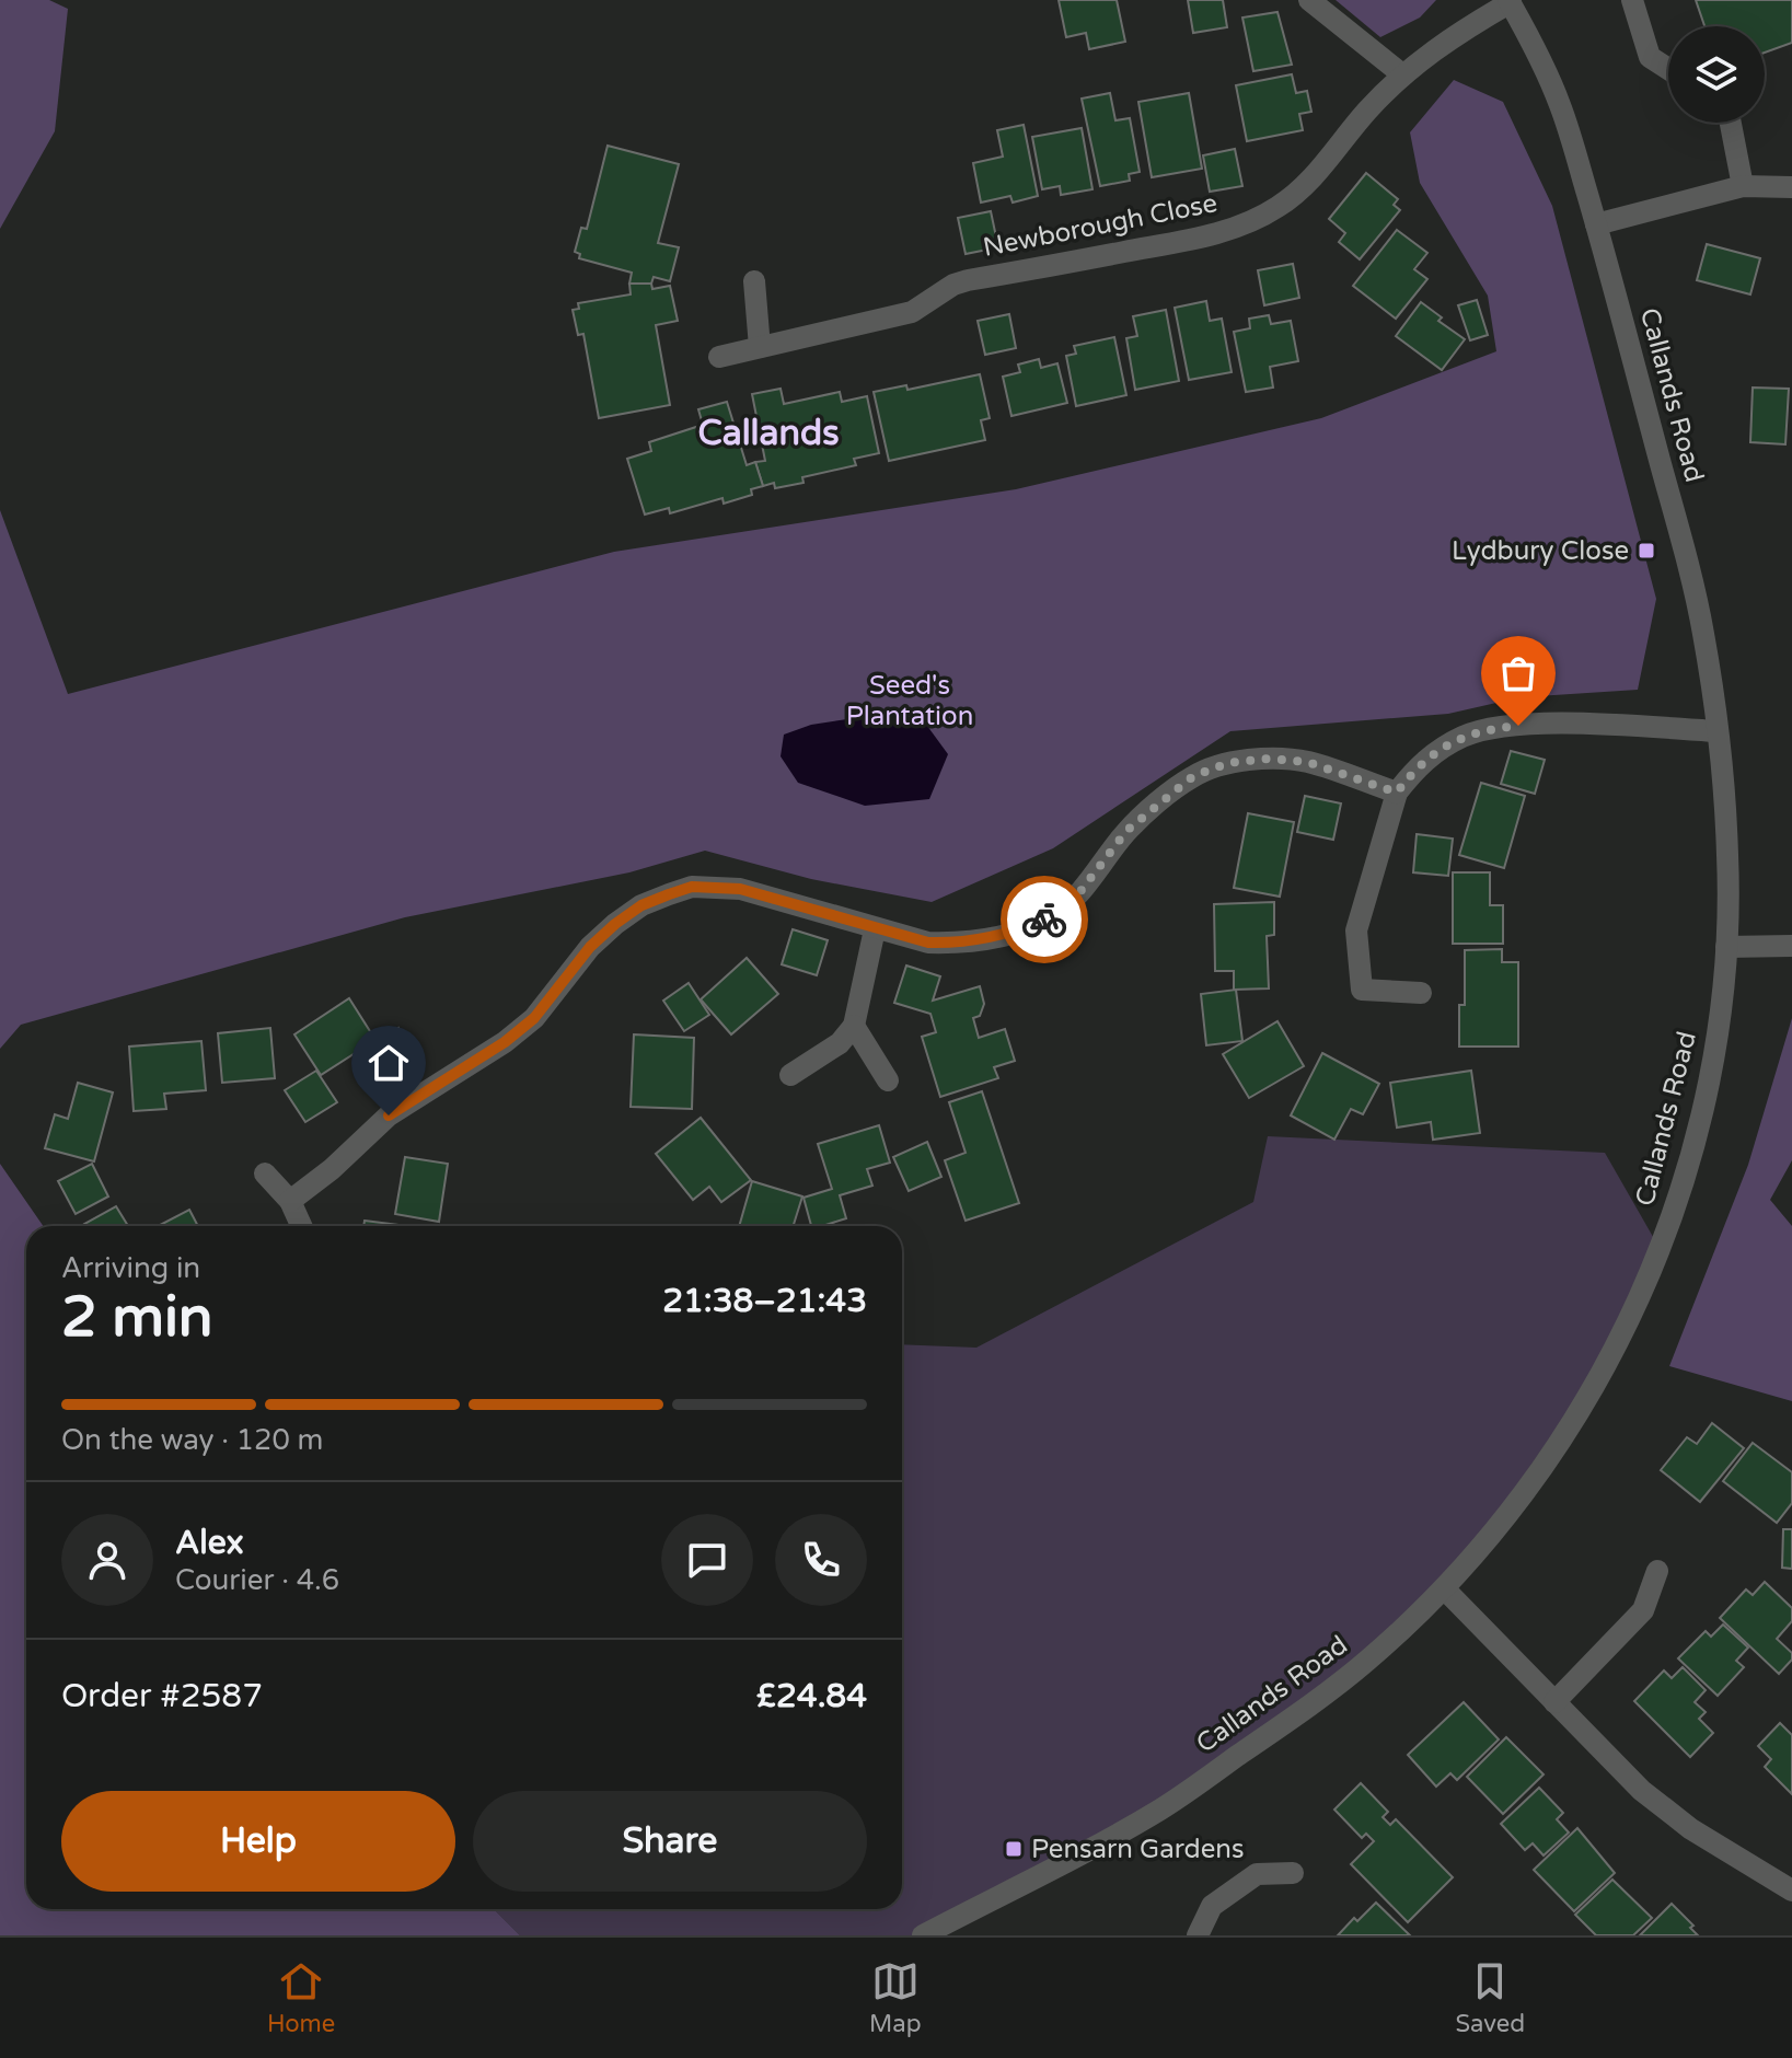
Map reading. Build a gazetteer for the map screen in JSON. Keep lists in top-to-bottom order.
{
  "streets": {
    "street": ["Newborough Close", "Callands Road"]
  },
  "crossings": [
    ["Newborough Close", "Callands Road"]
  ],
  "districts": ["Callands"],
  "parks": ["Seed's Plantation"],
  "places": {
    "transit": ["Lydbury Close", "Pensarn Gardens"]
  },
  "page": {
    "heading": ["2 min", "Arriving in", "21:38–21:43"],
    "panel": [
      "Alex",
      "Courier · 4.6",
      "Order #2587",
      "£24.84"
    ],
    "bar": "On the way · 120 m",
    "buttons": ["Help", "Share"],
    "tabs": ["Home", "Map", "Saved"]
  }
}
